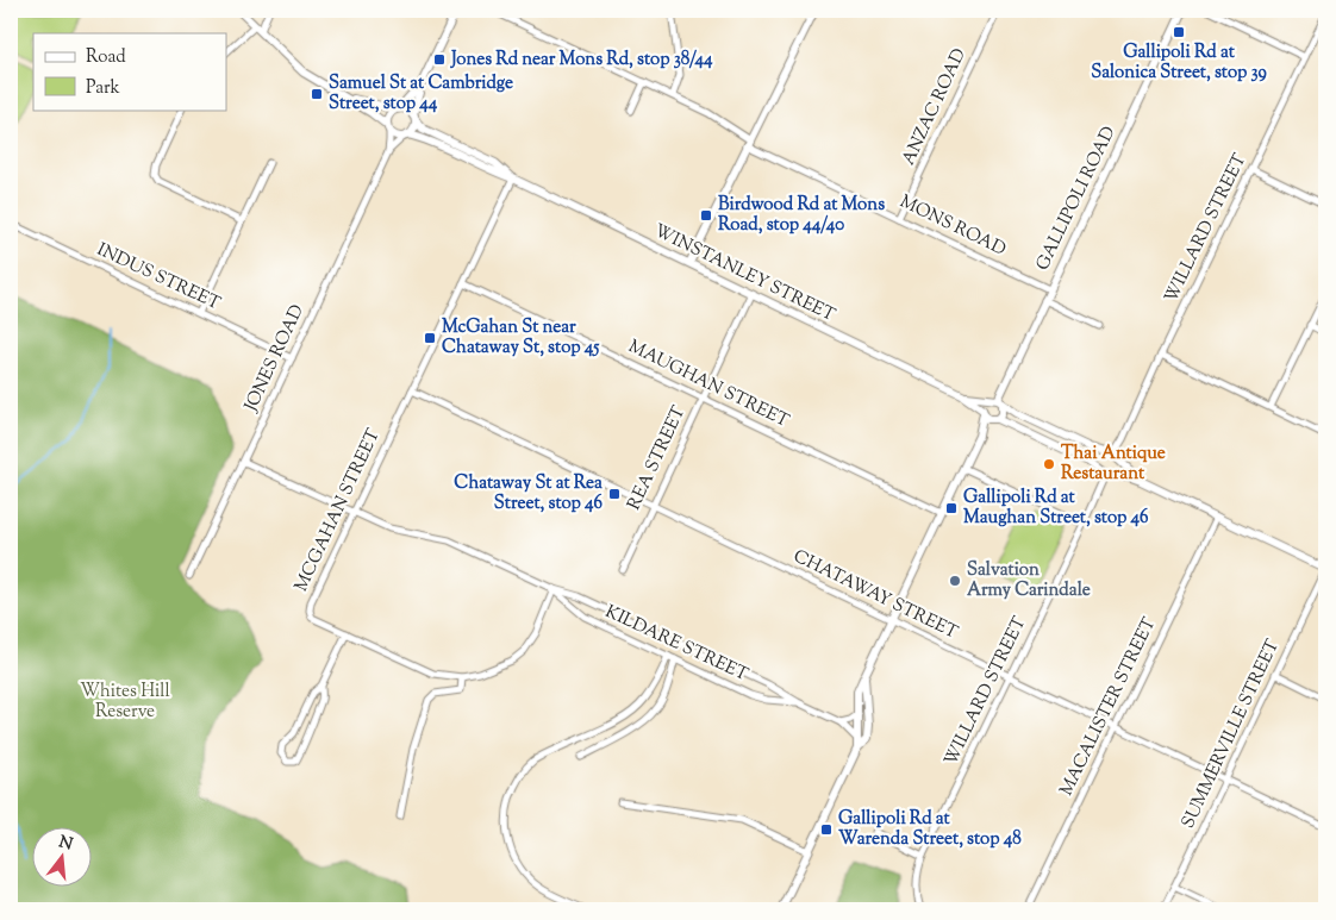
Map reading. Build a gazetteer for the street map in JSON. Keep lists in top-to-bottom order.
{
  "streets": {
    "street": [
      "ANZAC ROAD",
      "GALLIPOLI ROAD",
      "MONS ROAD",
      "WILLARD STREET",
      "WINSTANLEY STREET",
      "INDUS STREET",
      "JONES ROAD",
      "MAUGHAN STREET",
      "REA STREET",
      "MCGAHAN STREET",
      "CHATAWAY STREET",
      "KILDARE STREET",
      "MACALISTER STREET",
      "SUMMERVILLE STREET"
    ]
  },
  "crossings": [
    ["ANZAC ROAD", "MONS ROAD"],
    ["GALLIPOLI ROAD", "MONS ROAD"],
    ["GALLIPOLI ROAD", "WINSTANLEY STREET"],
    ["WILLARD STREET", "WINSTANLEY STREET"],
    ["WILLARD STREET", "CHATAWAY STREET"],
    ["WINSTANLEY STREET", "JONES ROAD"],
    ["WINSTANLEY STREET", "REA STREET"],
    ["WINSTANLEY STREET", "MCGAHAN STREET"],
    ["WINSTANLEY STREET", "MACALISTER STREET"],
    ["WINSTANLEY STREET", "SUMMERVILLE STREET"],
    ["INDUS STREET", "JONES ROAD"],
    ["JONES ROAD", "KILDARE STREET"],
    ["MAUGHAN STREET", "REA STREET"],
    ["MAUGHAN STREET", "MCGAHAN STREET"],
    ["REA STREET", "CHATAWAY STREET"],
    ["MCGAHAN STREET", "CHATAWAY STREET"],
    ["MCGAHAN STREET", "KILDARE STREET"],
    ["CHATAWAY STREET", "MACALISTER STREET"],
    ["CHATAWAY STREET", "SUMMERVILLE STREET"]
  ],
  "parks": ["Whites Hill Reserve"],
  "places": {
    "transit": [
      "Gallipoli Rd at Salonica Street, stop 39",
      "Jones Rd near Mons Rd, stop 38/44",
      "Samuel St at Cambridge Street, stop 44",
      "Birdwood Rd at Mons Road, stop 44/40",
      "McGahan St near Chataway St, stop 45",
      "Chataway St at Rea Street, stop 46",
      "Gallipoli Rd at Maughan Street, stop 46",
      "Gallipoli Rd at Warenda Street, stop 48"
    ],
    "other": ["Thai Antique Restaurant", "Salvation Army Carindale"]
  },
  "legend": ["Road", "Park"],
  "north": "top"
}
